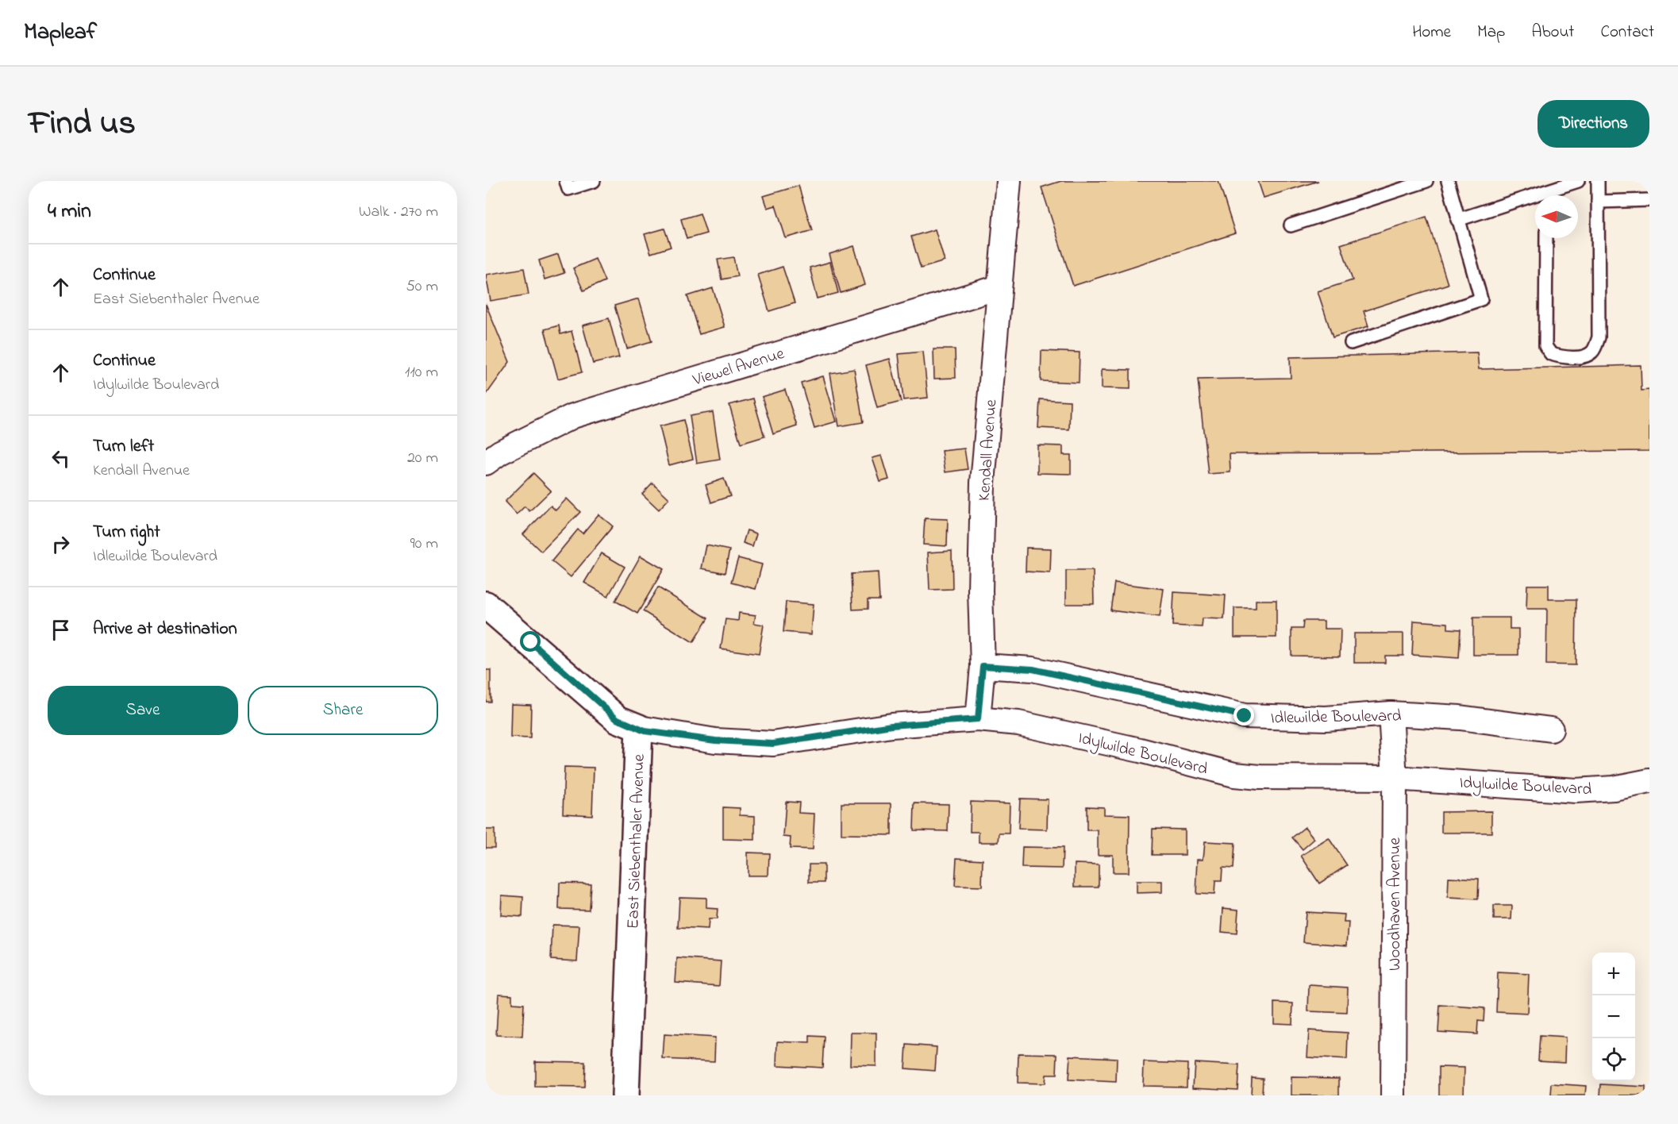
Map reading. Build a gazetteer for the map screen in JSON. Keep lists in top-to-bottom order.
{
  "streets": {
    "main road": ["East Siebenthaler Avenue"],
    "street": [
      "Viewel Avenue",
      "Kendall Avenue",
      "Idlewilde Boulevard",
      "Idylwilde Boulevard",
      "Woodhaven Avenue"
    ]
  },
  "crossings": [
    ["Viewel Avenue", "Kendall Avenue"],
    ["Kendall Avenue", "Idlewilde Boulevard"],
    ["Kendall Avenue", "Idylwilde Boulevard"],
    ["Idlewilde Boulevard", "Woodhaven Avenue"],
    ["Idylwilde Boulevard", "East Siebenthaler Avenue"],
    ["Idylwilde Boulevard", "Woodhaven Avenue"]
  ],
  "north": "left",
  "page": {
    "header": "Mapleaf",
    "nav": [
      "Home",
      "Map",
      "About",
      "Contact"
    ],
    "title": "Find us",
    "buttons": [
      "Directions",
      ["Save", "Share"]
    ],
    "heading": ["4 min", "Walk · 270 m"],
    "list": [
      ["Continue", "East Siebenthaler Avenue", "50 m"],
      ["Continue", "Idylwilde Boulevard", "110 m"],
      ["Turn left", "Kendall Avenue", "20 m"],
      ["Turn right", "Idlewilde Boulevard", "90 m"],
      "Arrive at destination"
    ],
    "map_buttons": ["+", "−"]
  }
}
